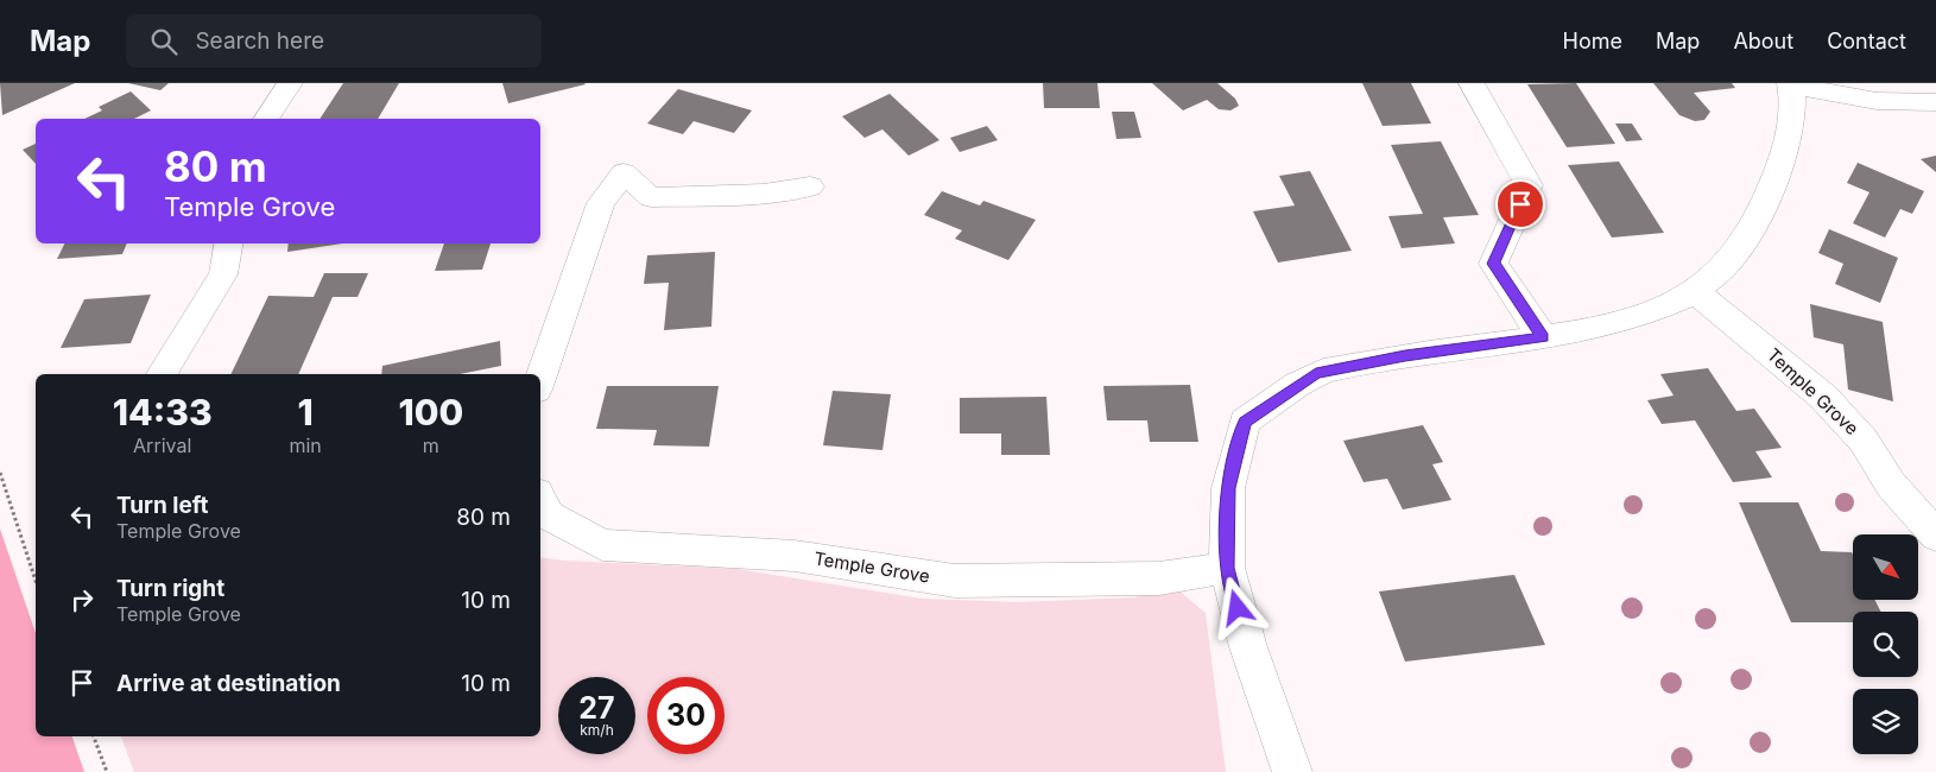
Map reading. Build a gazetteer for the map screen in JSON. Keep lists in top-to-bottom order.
{
  "streets": {
    "street": ["Temple Grove"]
  },
  "north": "bottom right",
  "page": {
    "header": "Map",
    "search": "Search here",
    "nav": [
      "Home",
      "Map",
      "About",
      "Contact"
    ],
    "turn": ["80 m", "Temple Grove"],
    "eta": [
      "14:33",
      "Arrival",
      "1",
      "min",
      "100",
      "m"
    ],
    "list": [
      {
        "name": "Turn left",
        "note": "Temple Grove",
        "value": "80 m"
      },
      {
        "name": "Turn right",
        "note": "Temple Grove",
        "value": "10 m"
      },
      {
        "name": "Arrive at destination",
        "value": "10 m"
      }
    ],
    "speed": "27 km/h",
    "limit": "30"
  }
}
